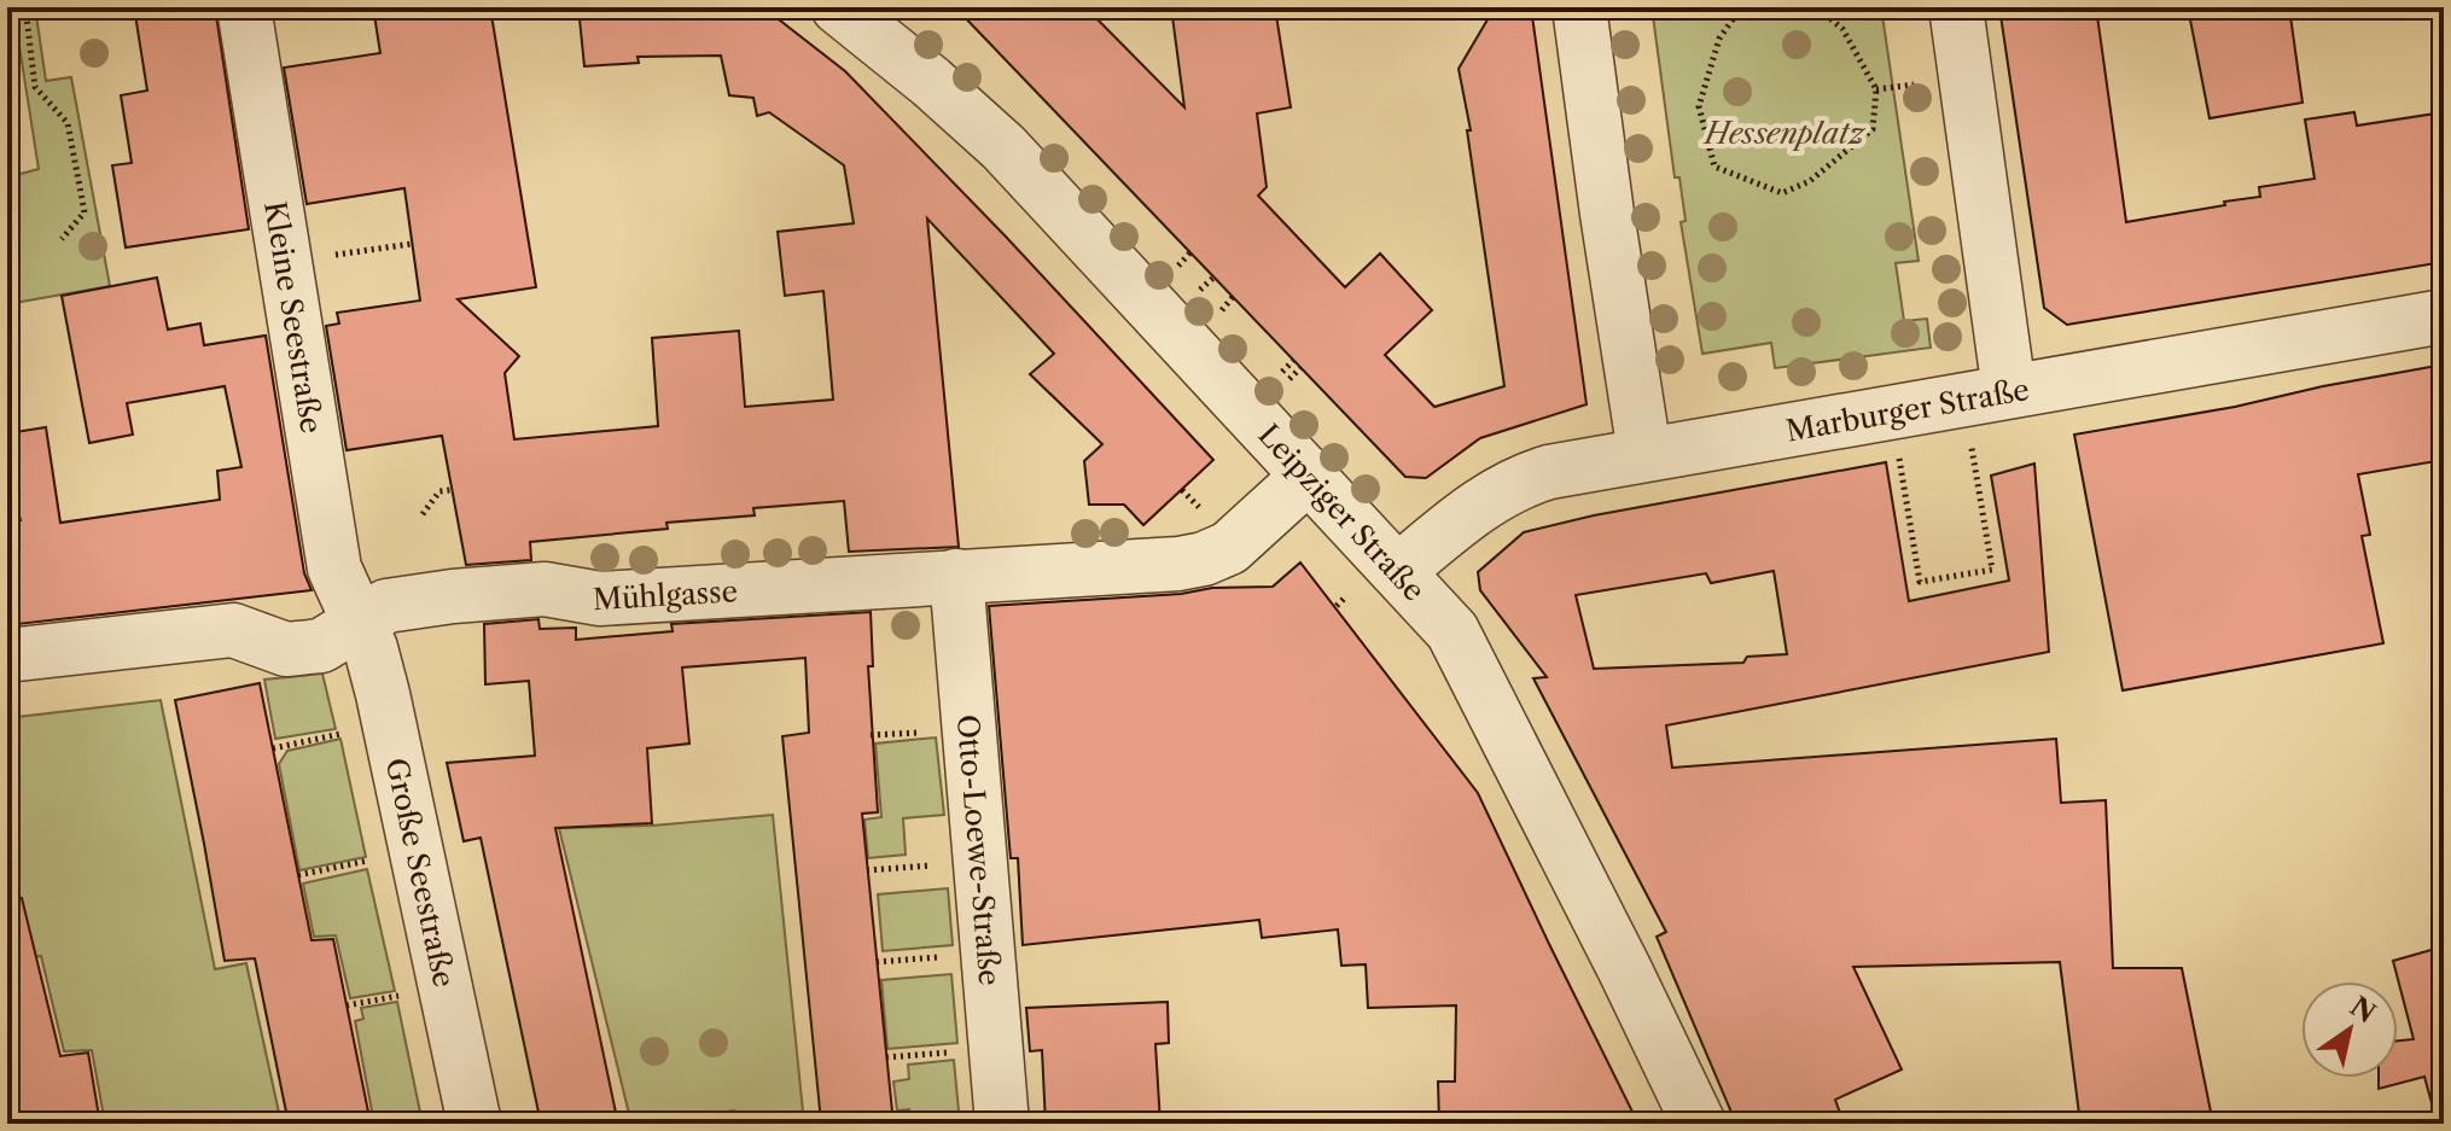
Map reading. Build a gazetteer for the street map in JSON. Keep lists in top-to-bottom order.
{
  "streets": {
    "street": [
      "Kleine Seestraße",
      "Marburger Straße",
      "Leipziger Straße",
      "Mühlgasse",
      "Otto-Loewe-Straße",
      "Große Seestraße"
    ]
  },
  "crossings": [
    ["Kleine Seestraße", "Mühlgasse"],
    ["Kleine Seestraße", "Große Seestraße"],
    ["Marburger Straße", "Leipziger Straße"],
    ["Leipziger Straße", "Mühlgasse"],
    ["Mühlgasse", "Otto-Loewe-Straße"],
    ["Mühlgasse", "Große Seestraße"]
  ],
  "parks": ["Hessenplatz"],
  "north": "top right"
}
